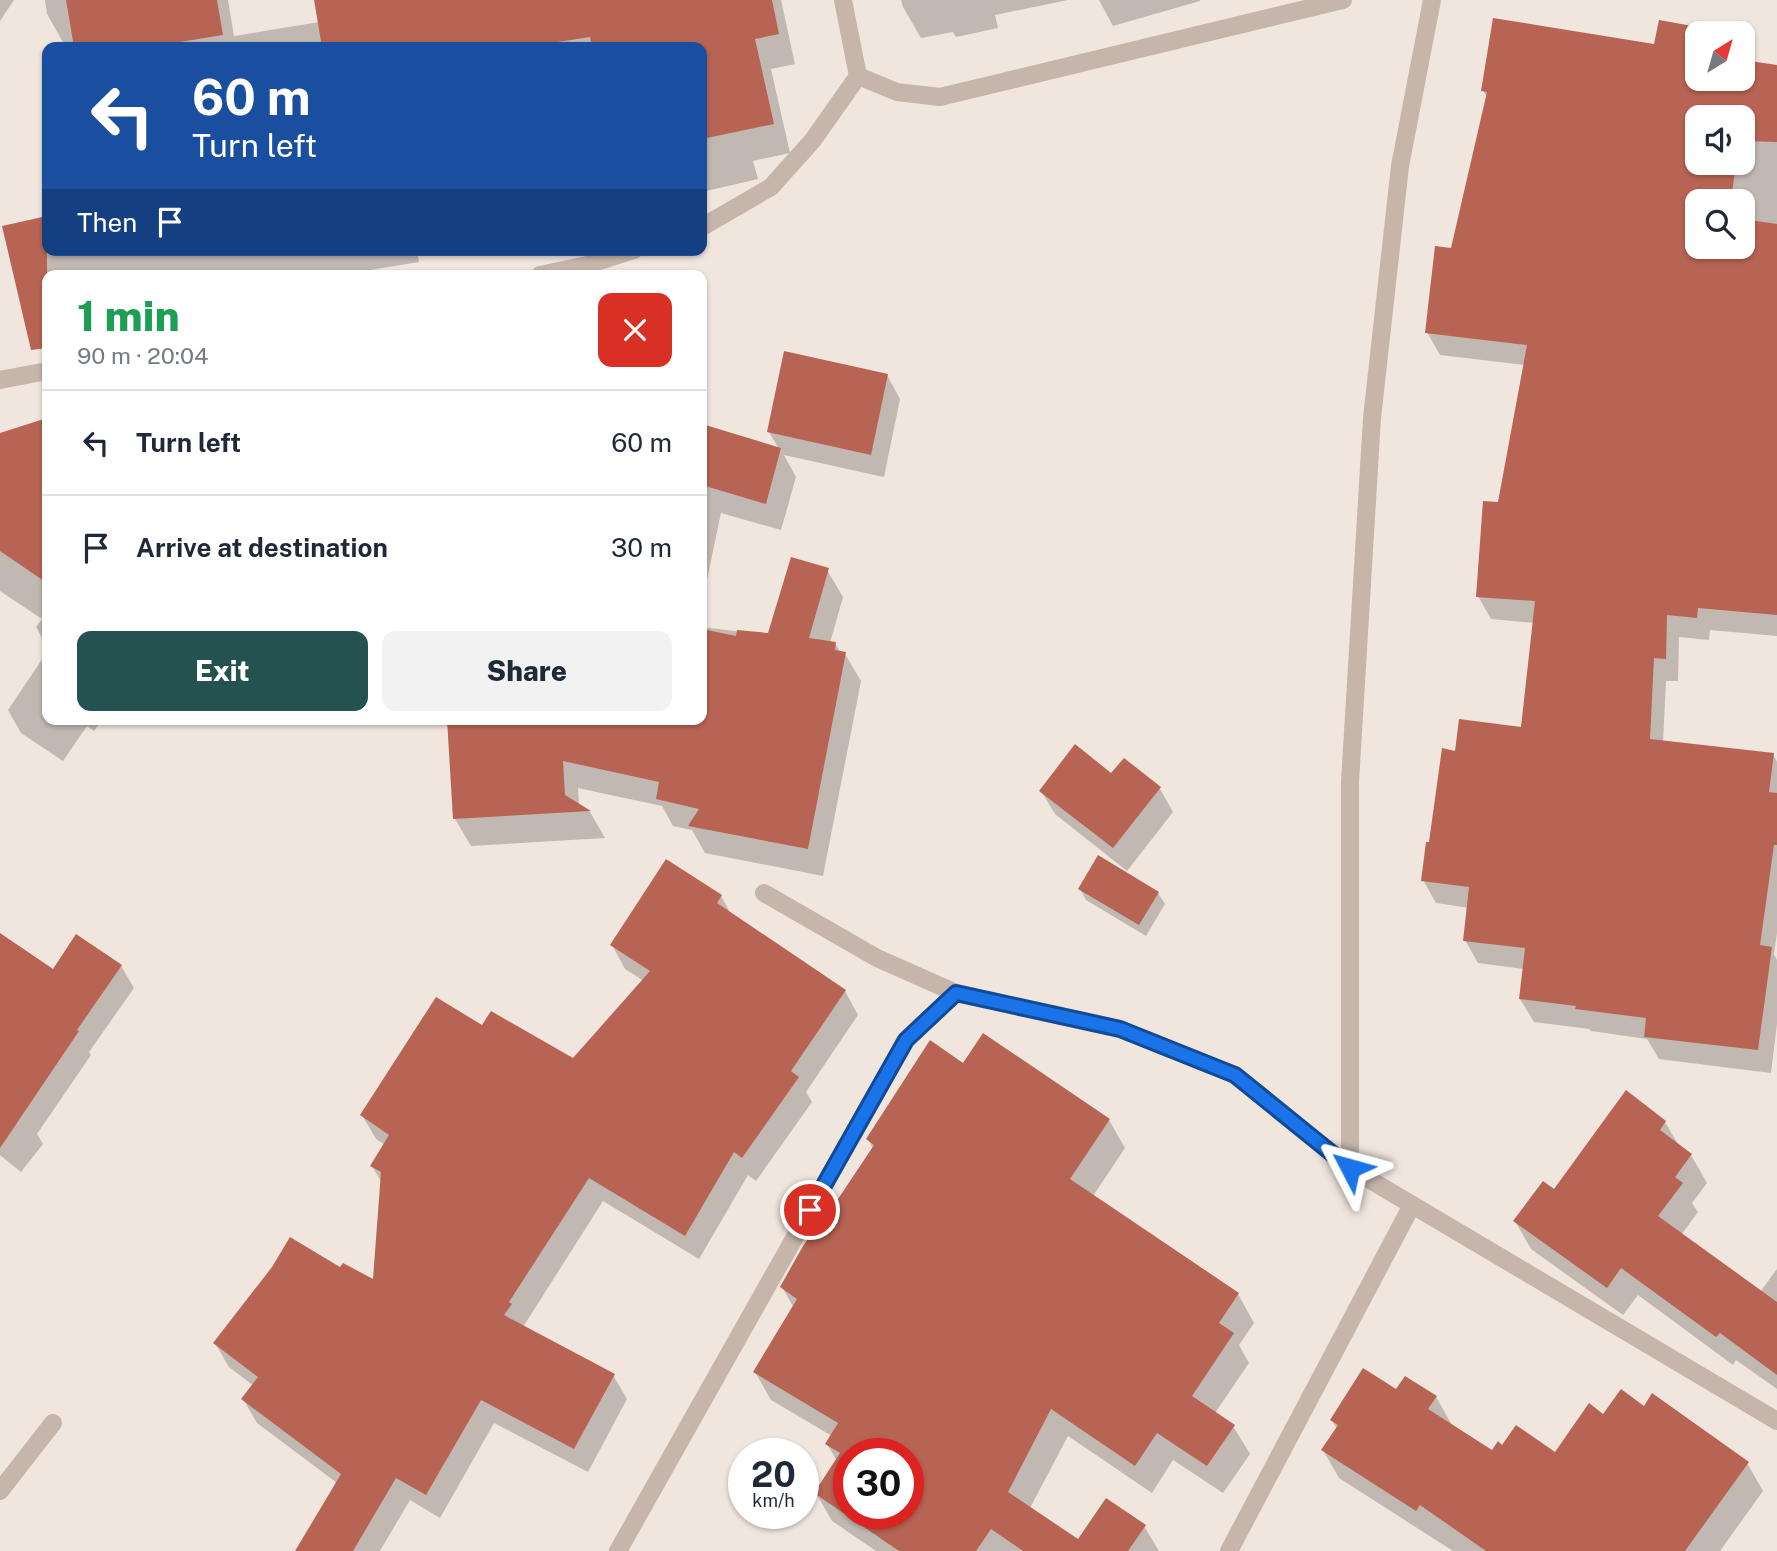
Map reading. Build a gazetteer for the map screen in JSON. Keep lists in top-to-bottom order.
{
  "north": "top right",
  "page": {
    "turn": ["60 m", "Turn left"],
    "then": "Then",
    "heading": ["1 min", "90 m · 20:04"],
    "list": [
      {
        "name": "Turn left",
        "value": "60 m"
      },
      {
        "name": "Arrive at destination",
        "value": "30 m"
      }
    ],
    "buttons": ["Exit", "Share"],
    "speed": "20 km/h",
    "limit": "30"
  }
}
